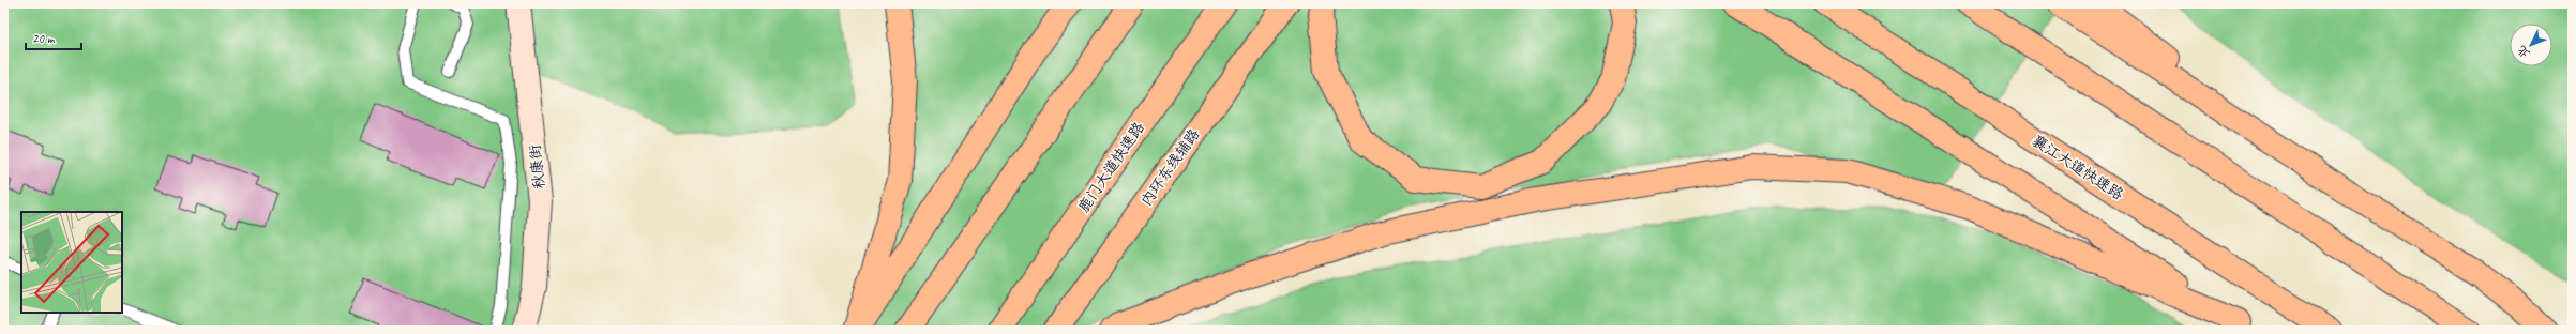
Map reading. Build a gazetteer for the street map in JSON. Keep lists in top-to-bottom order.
{
  "streets": {
    "main road": ["鹿门大道快速路", "内环东线辅路", "襄江大道快速路"],
    "street": ["秋康街"]
  },
  "scale_bar": "20 m",
  "north": "bottom left"
}
